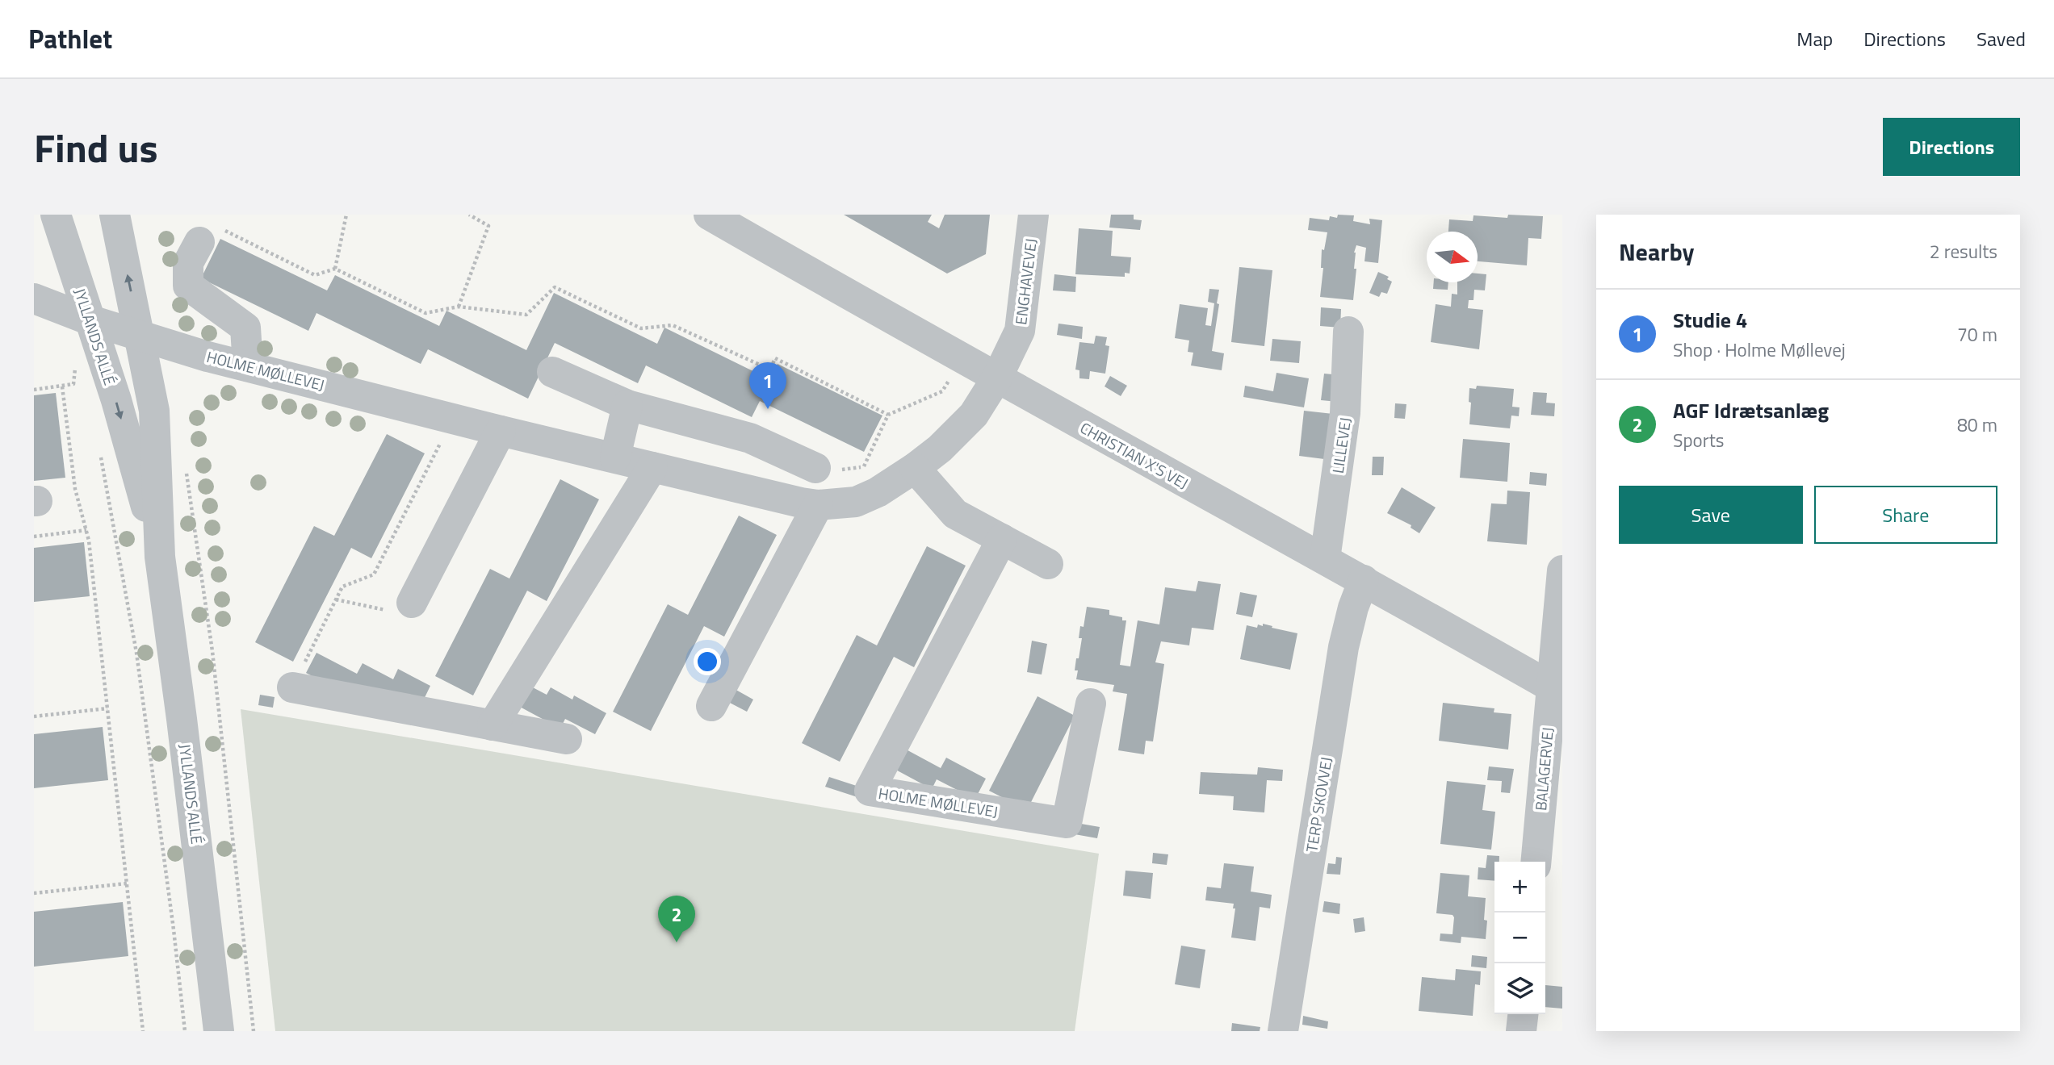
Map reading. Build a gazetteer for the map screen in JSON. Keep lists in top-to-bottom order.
{
  "streets": {
    "street": [
      "ENGHAVEVEJ",
      "JYLLANDS ALLÉ",
      "HOLME MØLLEVEJ",
      "LILLEVEJ",
      "CHRISTIAN X'S VEJ",
      "BALAGERVEJ",
      "TERP SKOVVEJ"
    ]
  },
  "crossings": [
    ["ENGHAVEVEJ", "HOLME MØLLEVEJ"],
    ["ENGHAVEVEJ", "CHRISTIAN X'S VEJ"],
    ["JYLLANDS ALLÉ", "HOLME MØLLEVEJ"],
    ["HOLME MØLLEVEJ", "CHRISTIAN X'S VEJ"],
    ["LILLEVEJ", "CHRISTIAN X'S VEJ"],
    ["CHRISTIAN X'S VEJ", "BALAGERVEJ"],
    ["CHRISTIAN X'S VEJ", "TERP SKOVVEJ"]
  ],
  "north": "right",
  "page": {
    "header": "Pathlet",
    "nav": ["Map", "Directions", "Saved"],
    "title": "Find us",
    "buttons": [
      "Directions",
      ["Save", "Share"]
    ],
    "heading": ["Nearby", "2 results"],
    "list": [
      {
        "mark": "1",
        "name": "Studie 4",
        "note": "Shop · Holme Møllevej",
        "value": "70 m"
      },
      {
        "mark": "2",
        "name": "AGF Idrætsanlæg",
        "note": "Sports",
        "value": "80 m"
      }
    ],
    "pins": ["1", "2"],
    "map_buttons": ["+", "−"]
  }
}
